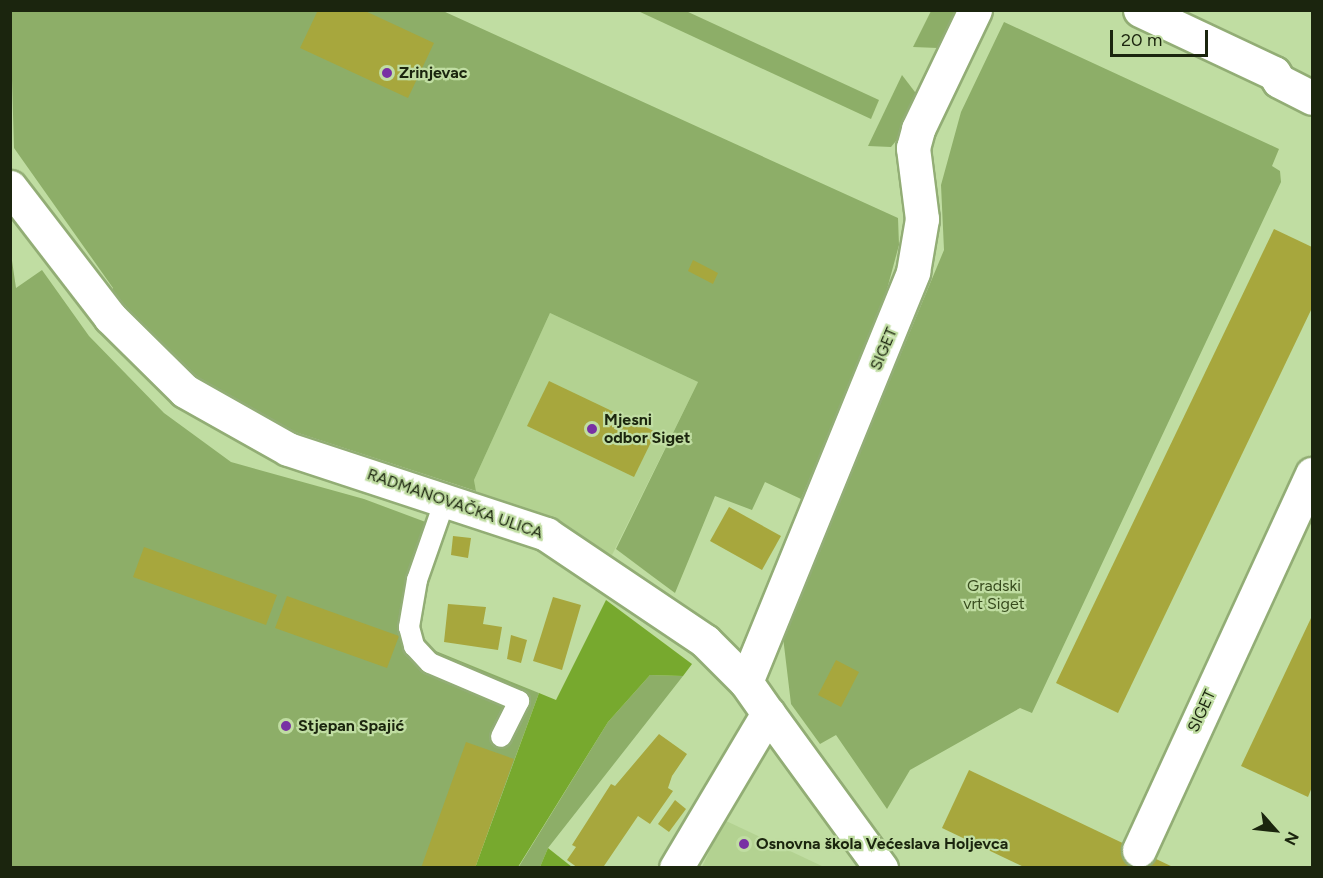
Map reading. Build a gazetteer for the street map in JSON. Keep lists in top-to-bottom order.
{
  "streets": {
    "street": ["SIGET", "RADMANOVAČKA ULICA"]
  },
  "crossings": [
    ["SIGET", "RADMANOVAČKA ULICA"]
  ],
  "parks": ["Gradski vrt Siget"],
  "places": [
    "Zrinjevac",
    "Mjesni odbor Siget",
    "Stjepan Spajić",
    "Osnovna škola Većeslava Holjevca"
  ],
  "scale_bar": "20 m",
  "north": "bottom right"
}
